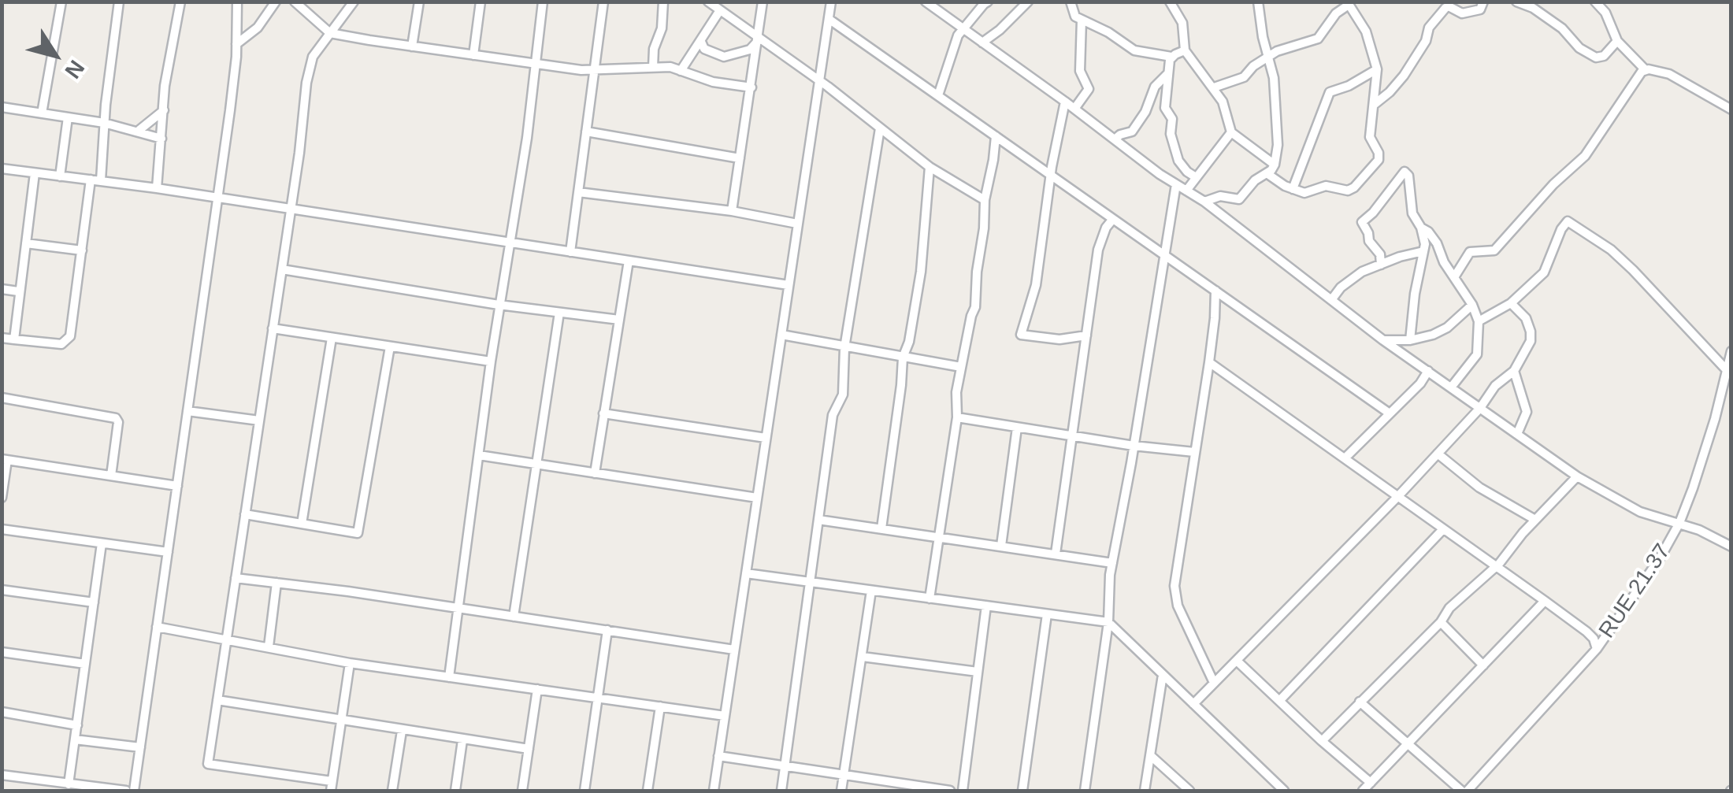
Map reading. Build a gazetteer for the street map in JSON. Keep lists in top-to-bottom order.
{
  "streets": {
    "street": ["RUE 21.37"]
  },
  "north": "bottom right"
}
